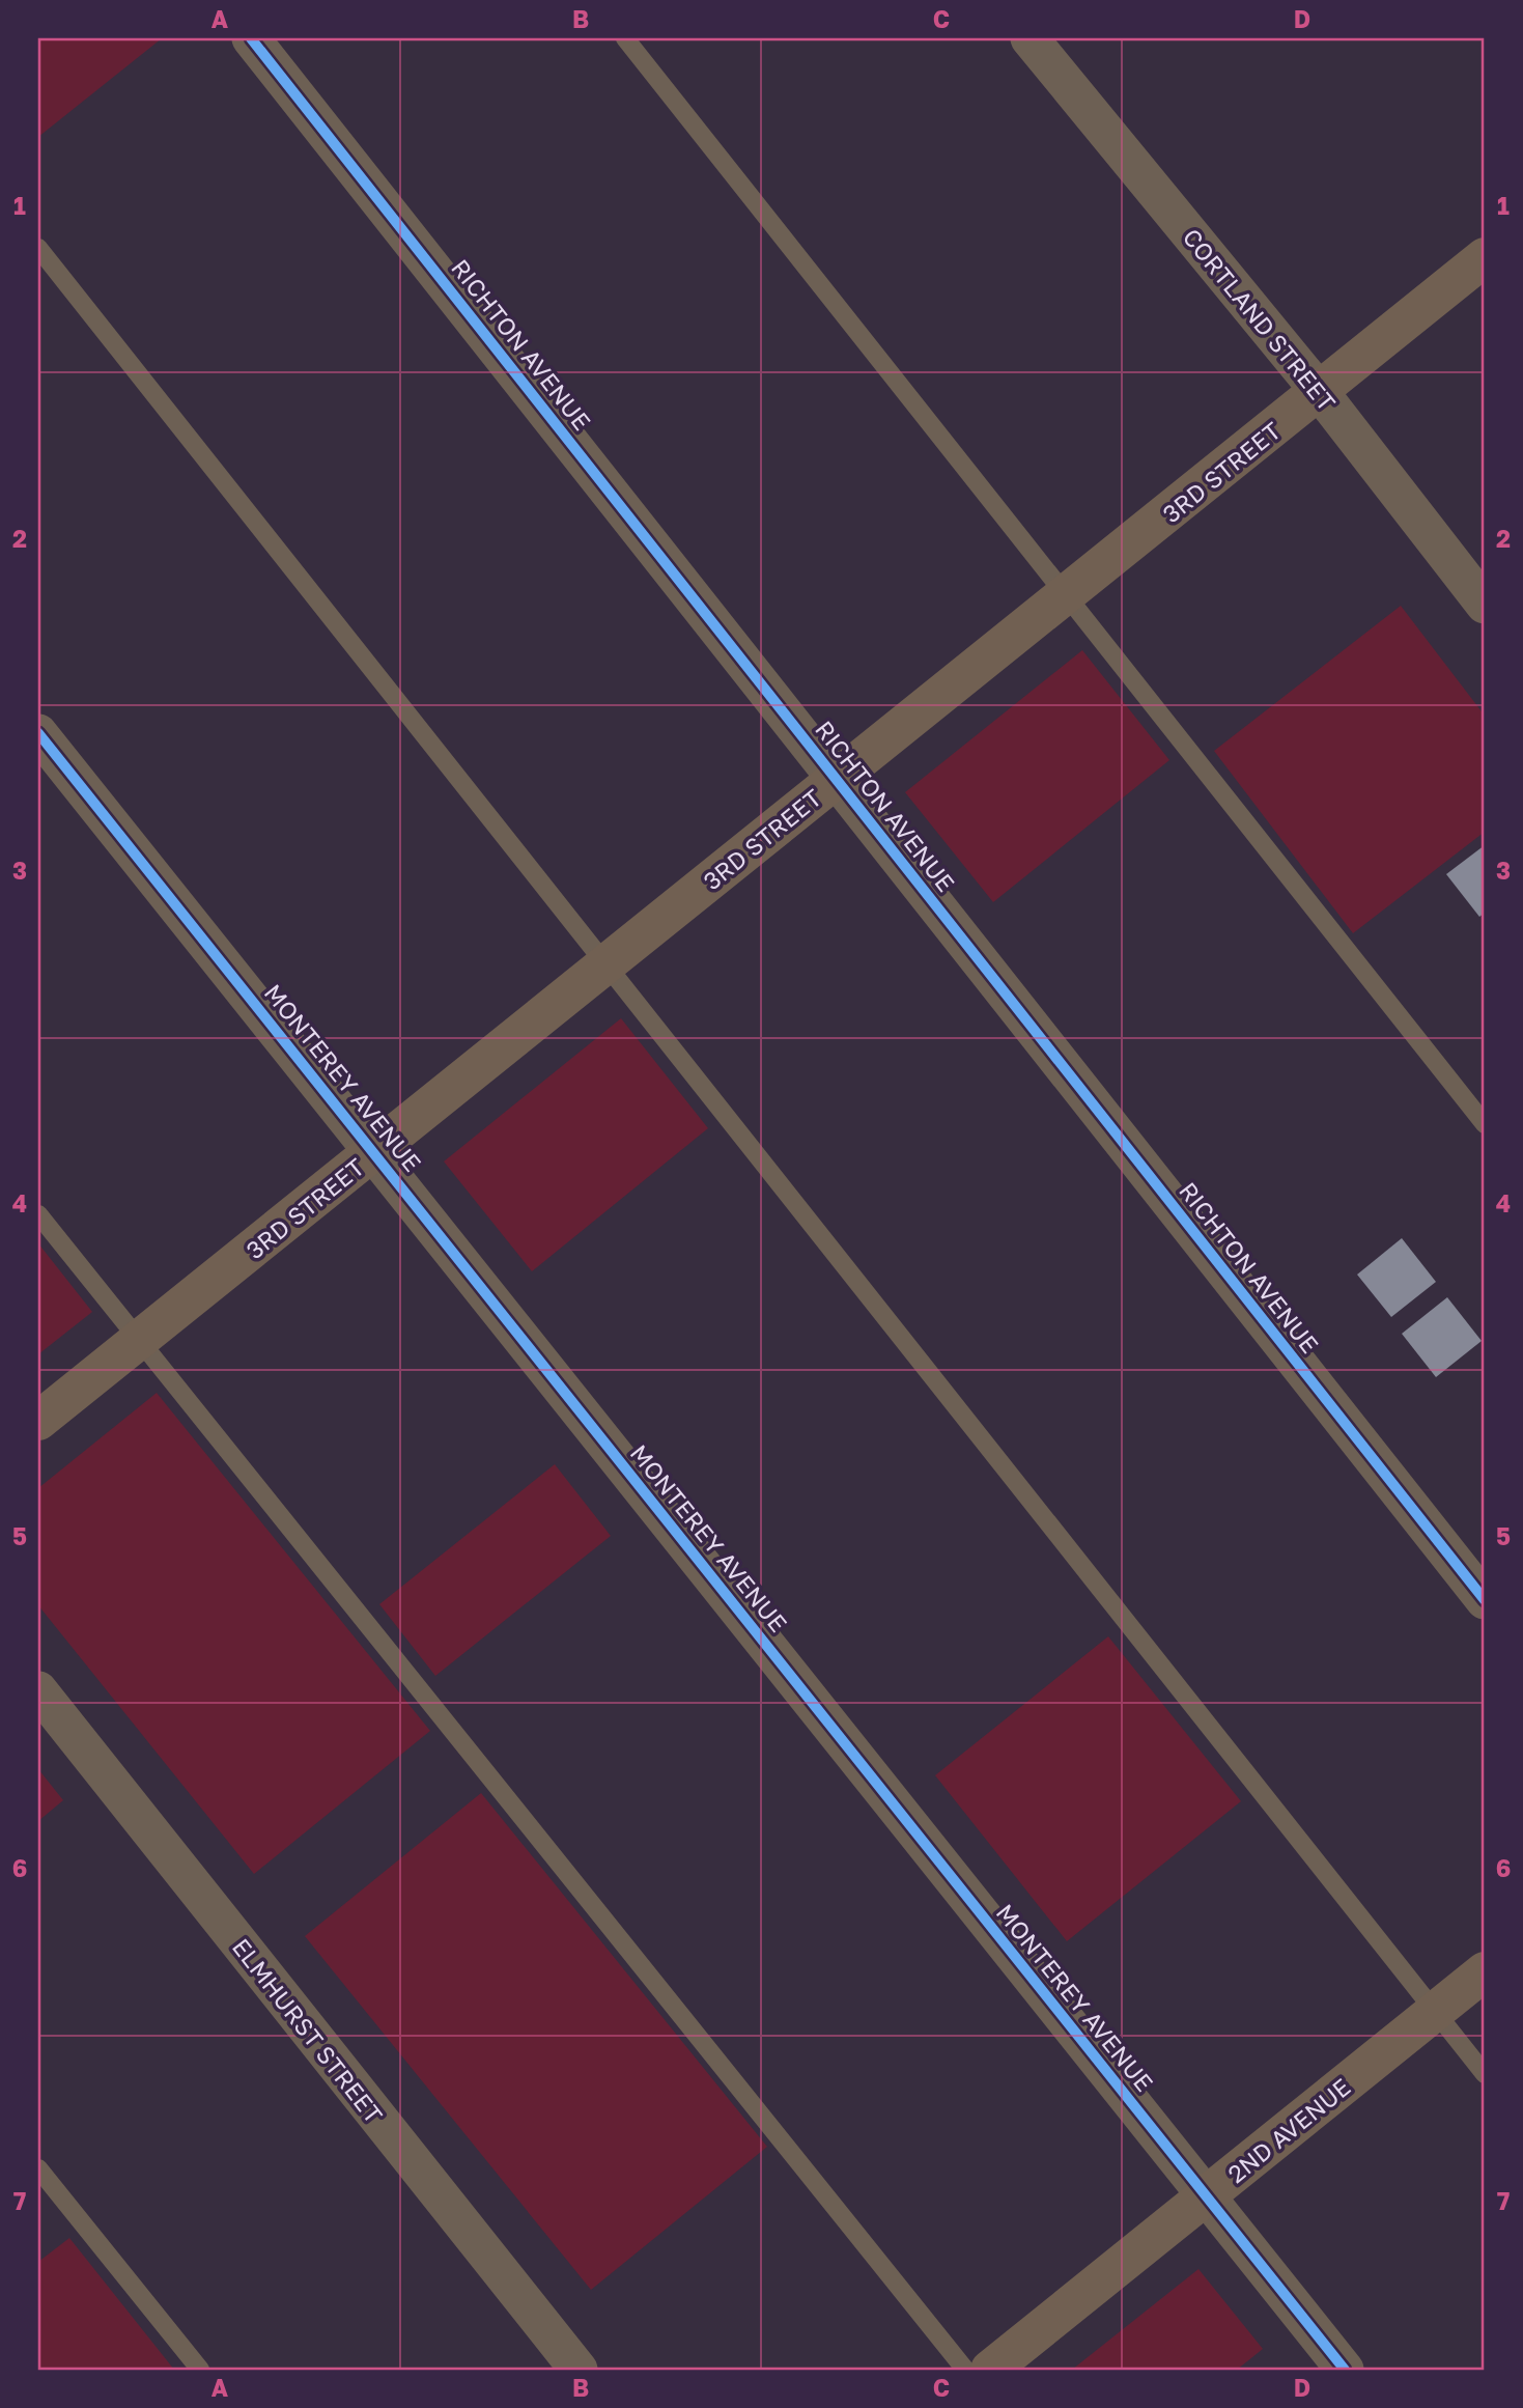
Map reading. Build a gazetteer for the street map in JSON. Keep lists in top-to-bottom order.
{
  "streets": {
    "street": [
      "CORTLAND STREET",
      "RICHTON AVENUE",
      "3RD STREET",
      "MONTEREY AVENUE",
      "ELMHURST STREET",
      "2ND AVENUE"
    ]
  },
  "crossings": [
    ["CORTLAND STREET", "3RD STREET"],
    ["RICHTON AVENUE", "3RD STREET"],
    ["3RD STREET", "MONTEREY AVENUE"],
    ["MONTEREY AVENUE", "2ND AVENUE"]
  ],
  "grid": {
    "columns": [
      "A",
      "B",
      "C",
      "D"
    ],
    "rows": [
      "1",
      "2",
      "3",
      "4",
      "5",
      "6",
      "7"
    ]
  }
}
